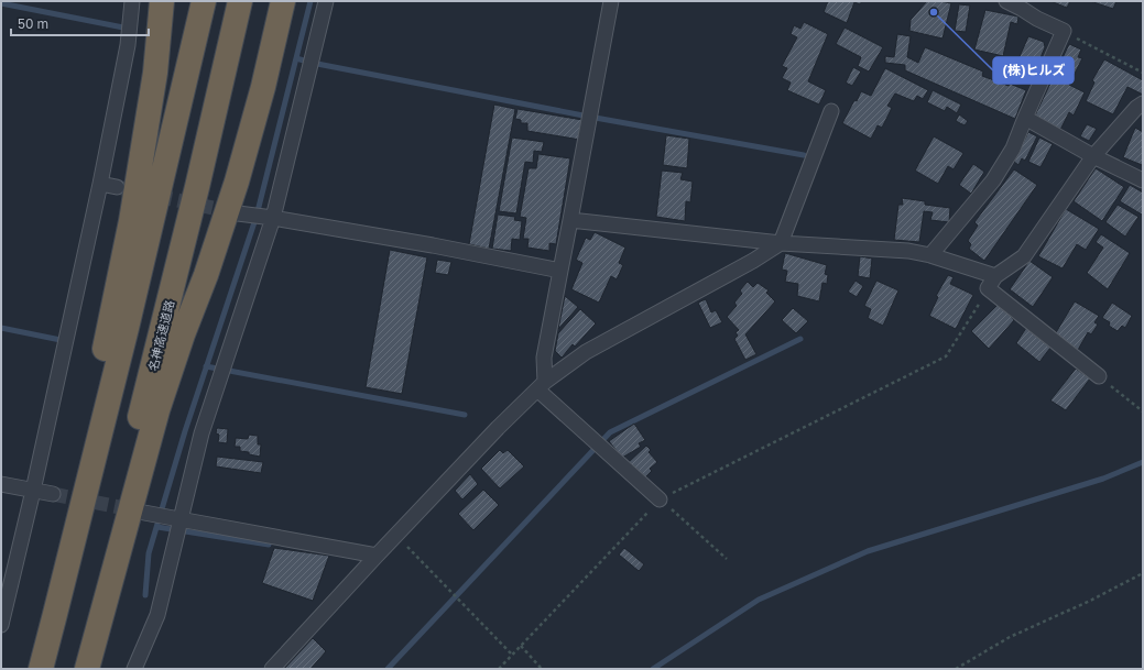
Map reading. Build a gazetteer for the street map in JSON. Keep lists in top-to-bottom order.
{
  "streets": {
    "highway": ["名神高速道路"]
  },
  "places": ["(株)ヒルズ"],
  "scale_bar": "50 m"
}
